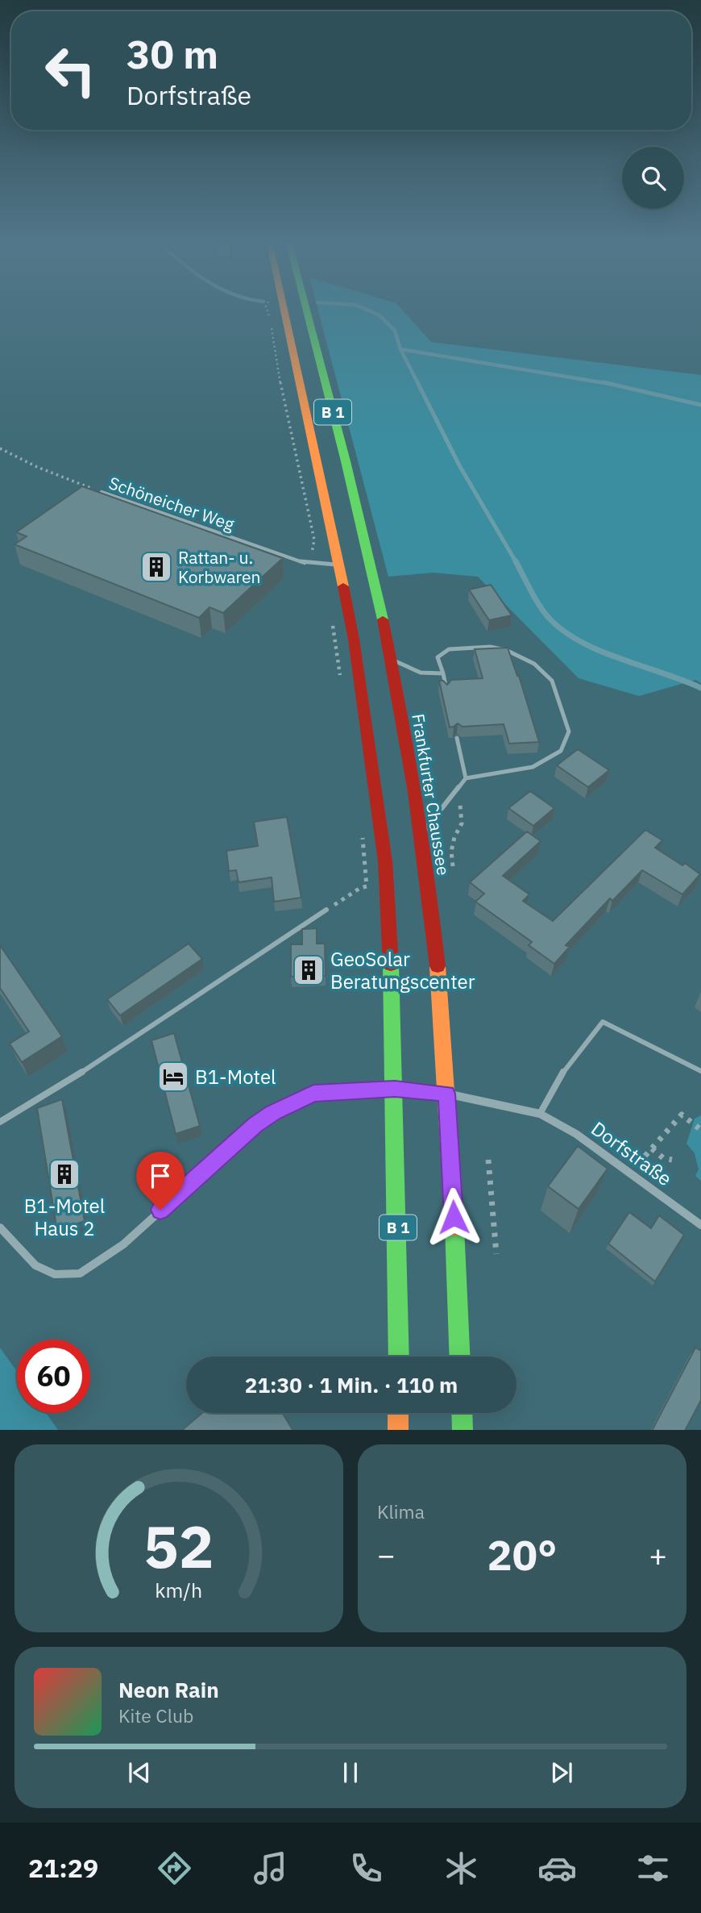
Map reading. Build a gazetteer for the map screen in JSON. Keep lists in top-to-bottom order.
{
  "streets": {
    "main road": ["B 1", "Frankfurter Chaussee"],
    "street": ["Dorfstraße"],
    "lane": ["Schöneicher Weg"]
  },
  "crossings": [
    ["B 1", "Schöneicher Weg"],
    ["B 1", "Dorfstraße"],
    ["Frankfurter Chaussee", "Dorfstraße"]
  ],
  "places": {
    "building": ["Rattan- u. Korbwaren", "GeoSolar Beratungscenter", "B1-Motel Haus 2"],
    "hotel": ["B1-Motel"]
  },
  "page": {
    "turn": ["30 m", "Dorfstraße"],
    "limit": "60",
    "trip": "21:30 · 1 Min. · 110 m",
    "tile": "Klima",
    "heat": ["−", "20°", "+"],
    "song": ["Neon Rain", "Kite Club"],
    "tabs": "21:29",
    "gauge": ["52", "km/h"]
  }
}
